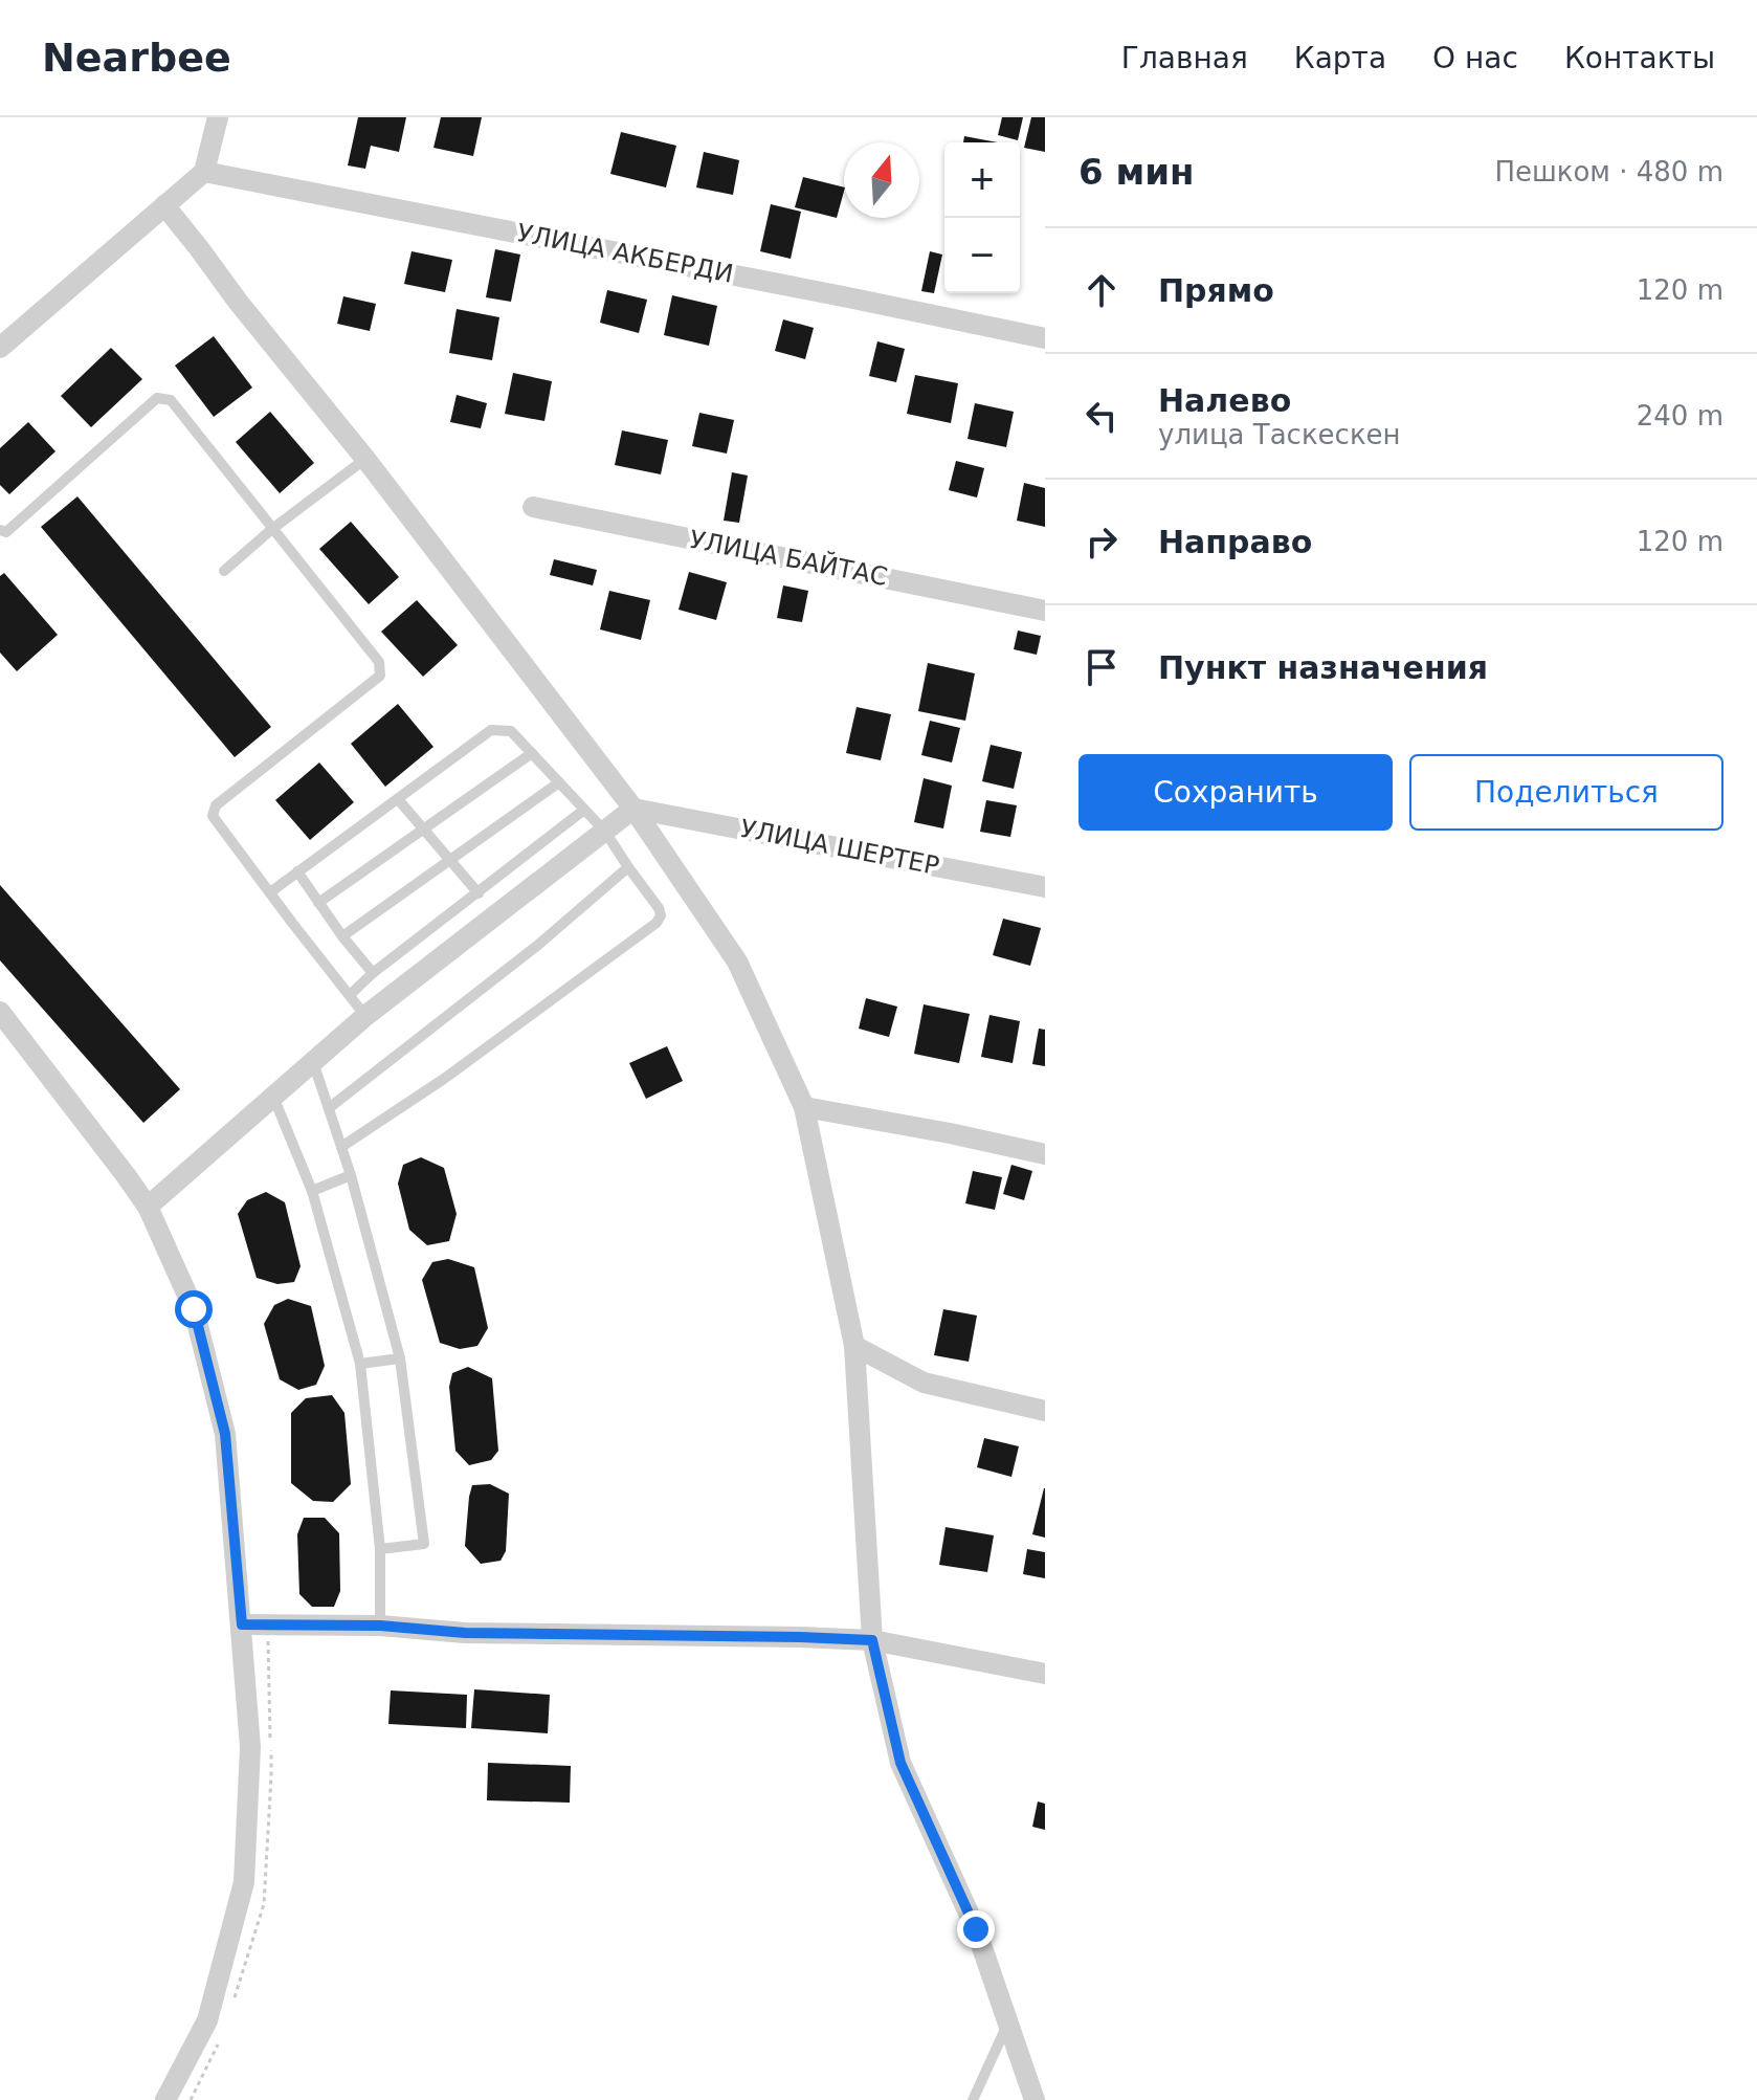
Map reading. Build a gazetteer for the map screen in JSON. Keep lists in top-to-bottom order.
{
  "streets": {
    "street": ["УЛИЦА АКБЕРДИ", "УЛИЦА БАЙТАС", "УЛИЦА ШЕРТЕР"]
  },
  "north": "top",
  "page": {
    "header": "Nearbee",
    "nav": [
      "Главная",
      "Карта",
      "О нас",
      "Контакты"
    ],
    "heading": ["6 мин", "Пешком · 480 m"],
    "map_buttons": ["+", "−"],
    "list": [
      ["Прямо", "120 m"],
      ["Налево", "улица Таскескен", "240 m"],
      ["Направо", "120 m"],
      "Пункт назначения"
    ],
    "buttons": ["Сохранить", "Поделиться"]
  }
}
